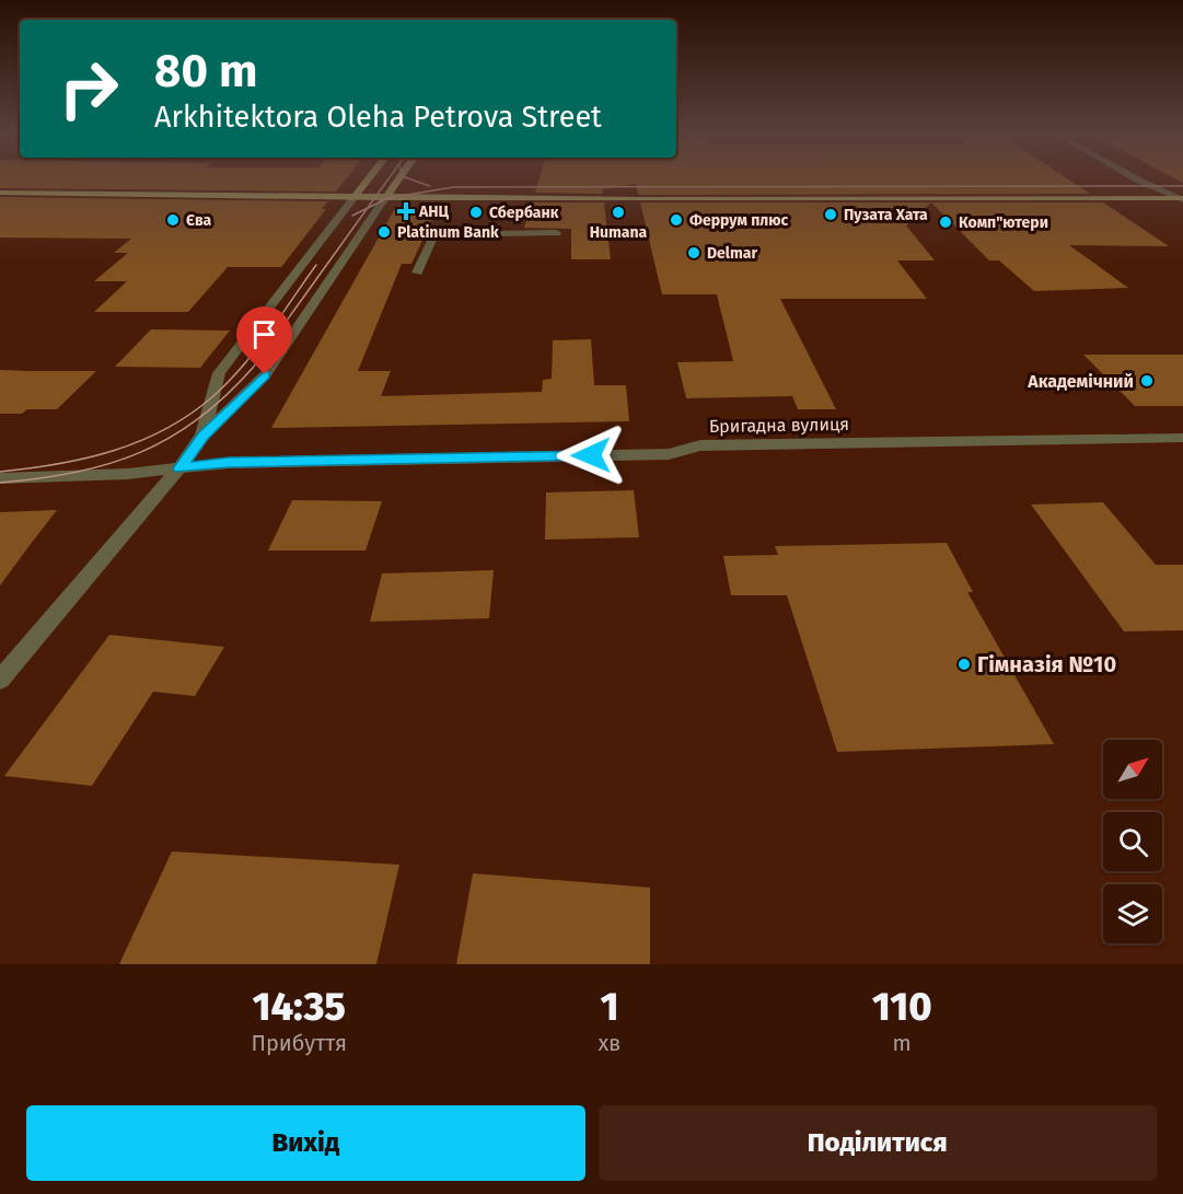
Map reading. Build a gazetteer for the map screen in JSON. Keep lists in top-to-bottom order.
{
  "streets": {
    "street": ["Бригадна вулиця"]
  },
  "places": {
    "health": ["АНЦ"],
    "other": [
      "Сбербанк",
      "Humana",
      "Пузата Хата",
      "Єва",
      "Феррум плюс",
      "Комп\"ютери",
      "Platinum Bank",
      "Delmar",
      "Академічний",
      "Гімназія №10"
    ]
  },
  "north": "top right",
  "page": {
    "turn": ["80 m", "Arkhitektora Oleha Petrova Street"],
    "eta": [
      "14:35",
      "Прибуття",
      "1",
      "хв",
      "110",
      "m"
    ],
    "buttons": ["Вихід", "Поділитися"]
  }
}
